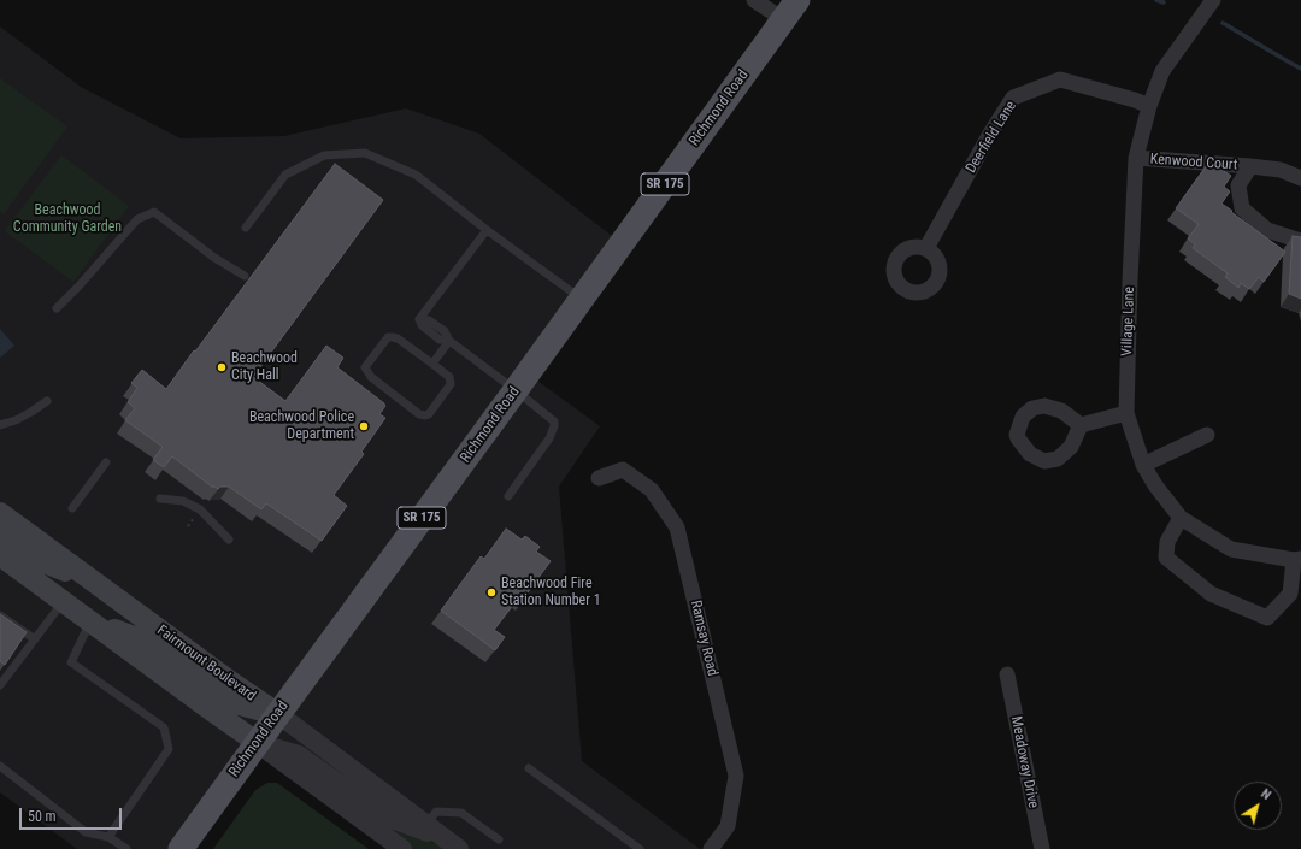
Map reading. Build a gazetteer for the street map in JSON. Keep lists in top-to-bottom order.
{
  "streets": {
    "main road": ["Richmond Road", "SR 175", "Fairmount Boulevard"],
    "street": [
      "Deerfield Lane",
      "Kenwood Court",
      "Village Lane",
      "Ramsay Road",
      "Meadoway Drive"
    ]
  },
  "crossings": [
    ["Richmond Road", "Fairmount Boulevard"],
    ["Deerfield Lane", "Village Lane"],
    ["Kenwood Court", "Village Lane"]
  ],
  "parks": ["Beachwood Community Garden"],
  "places": ["Beachwood City Hall", "Beachwood Police Department", "Beachwood Fire Station Number 1"],
  "scale_bar": "50 m",
  "north": "top right"
}
